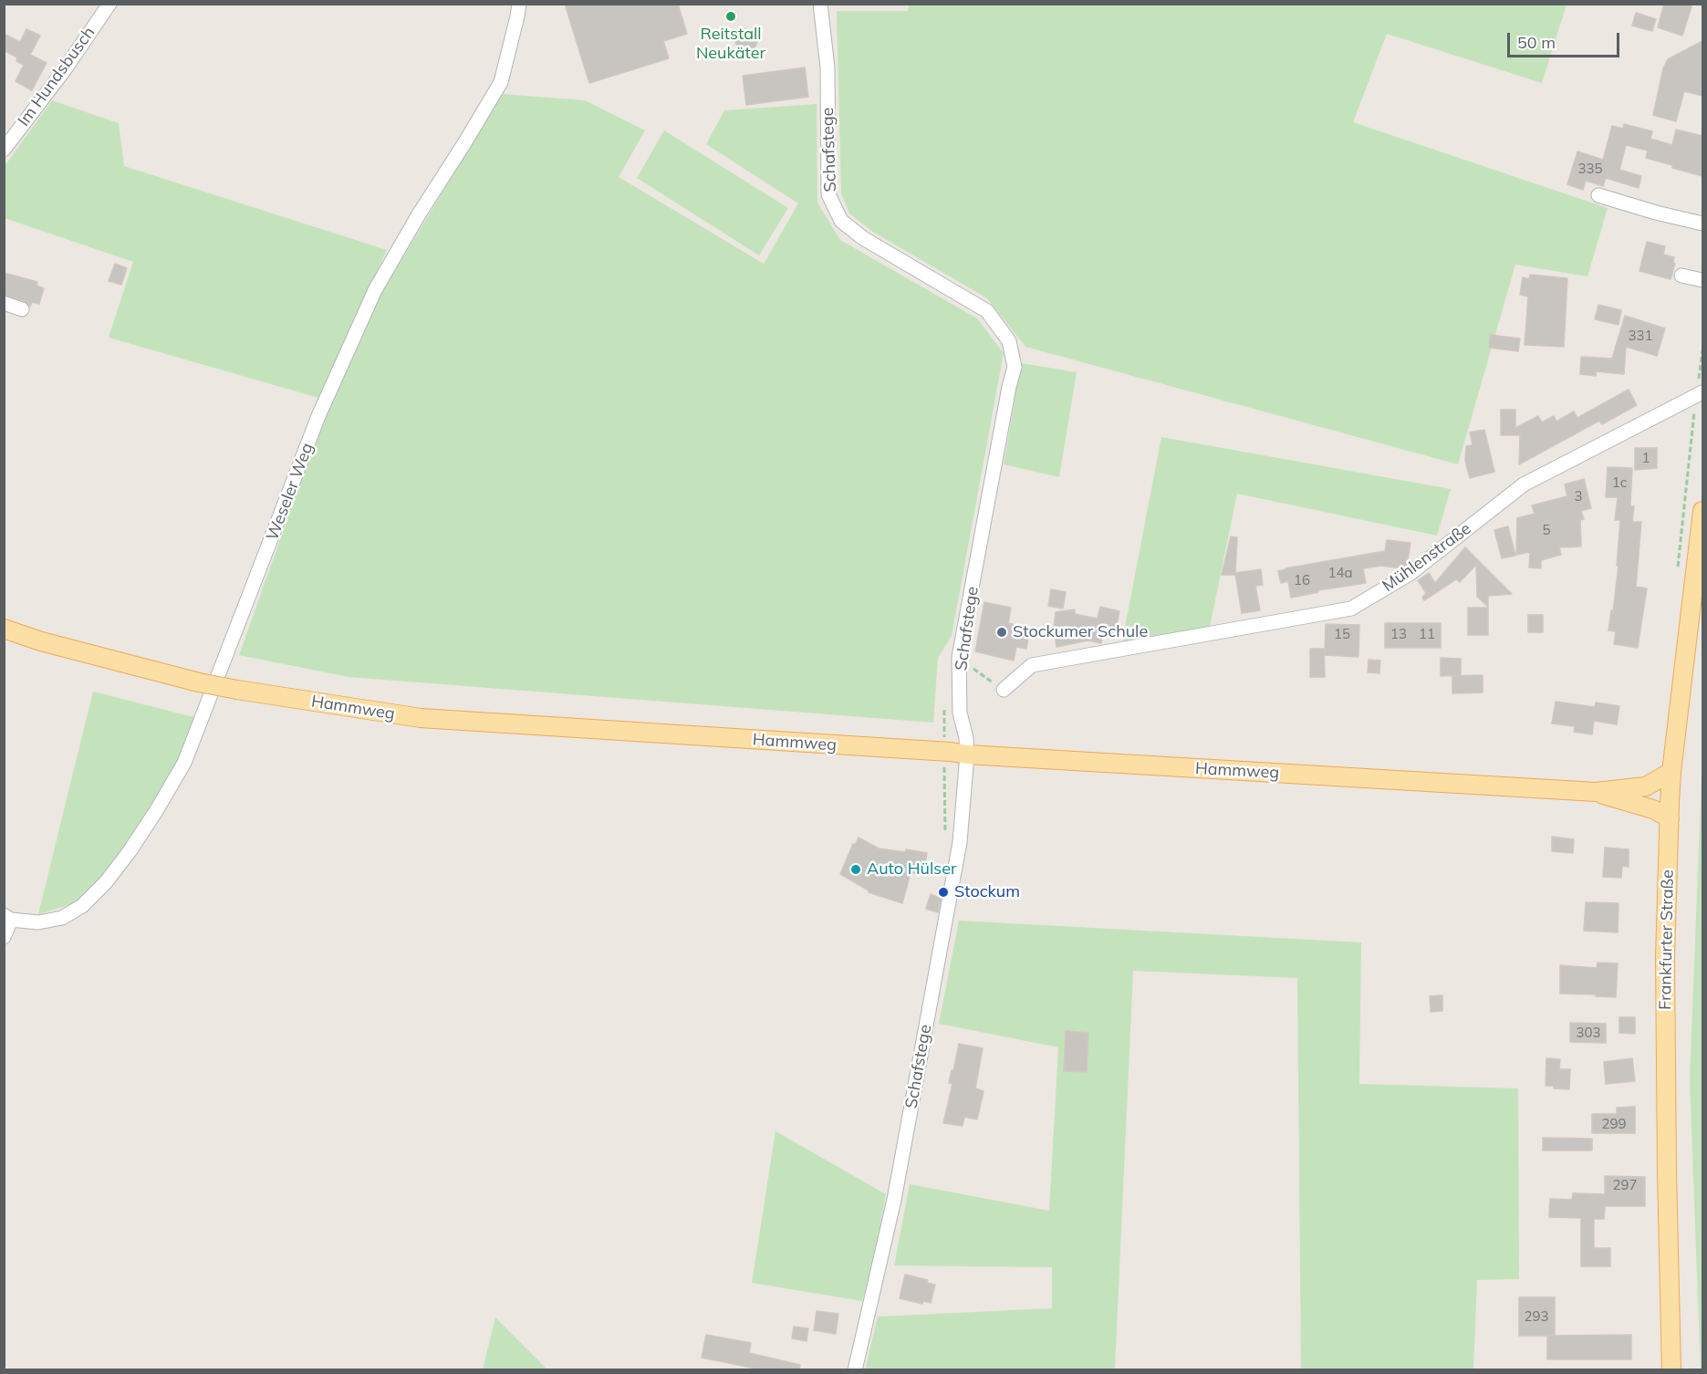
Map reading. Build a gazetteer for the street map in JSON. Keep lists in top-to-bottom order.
{
  "streets": {
    "main road": ["Hammweg", "Frankfurter Straße"],
    "street": [
      "Im Hundsbusch",
      "Schafstege",
      "Weseler Weg",
      "Mühlenstraße"
    ]
  },
  "crossings": [
    ["Schafstege", "Hammweg"],
    ["Hammweg", "Frankfurter Straße"]
  ],
  "places": [
    "Reitstall Neukäter",
    "Stockumer Schule",
    "Auto Hülser",
    "Stockum"
  ],
  "house_numbers": [
    "335",
    "331",
    "1",
    "1c",
    "3",
    "5",
    "14a",
    "16",
    "15",
    "13",
    "11",
    "303",
    "299",
    "297",
    "293"
  ],
  "scale_bar": "50 m"
}
